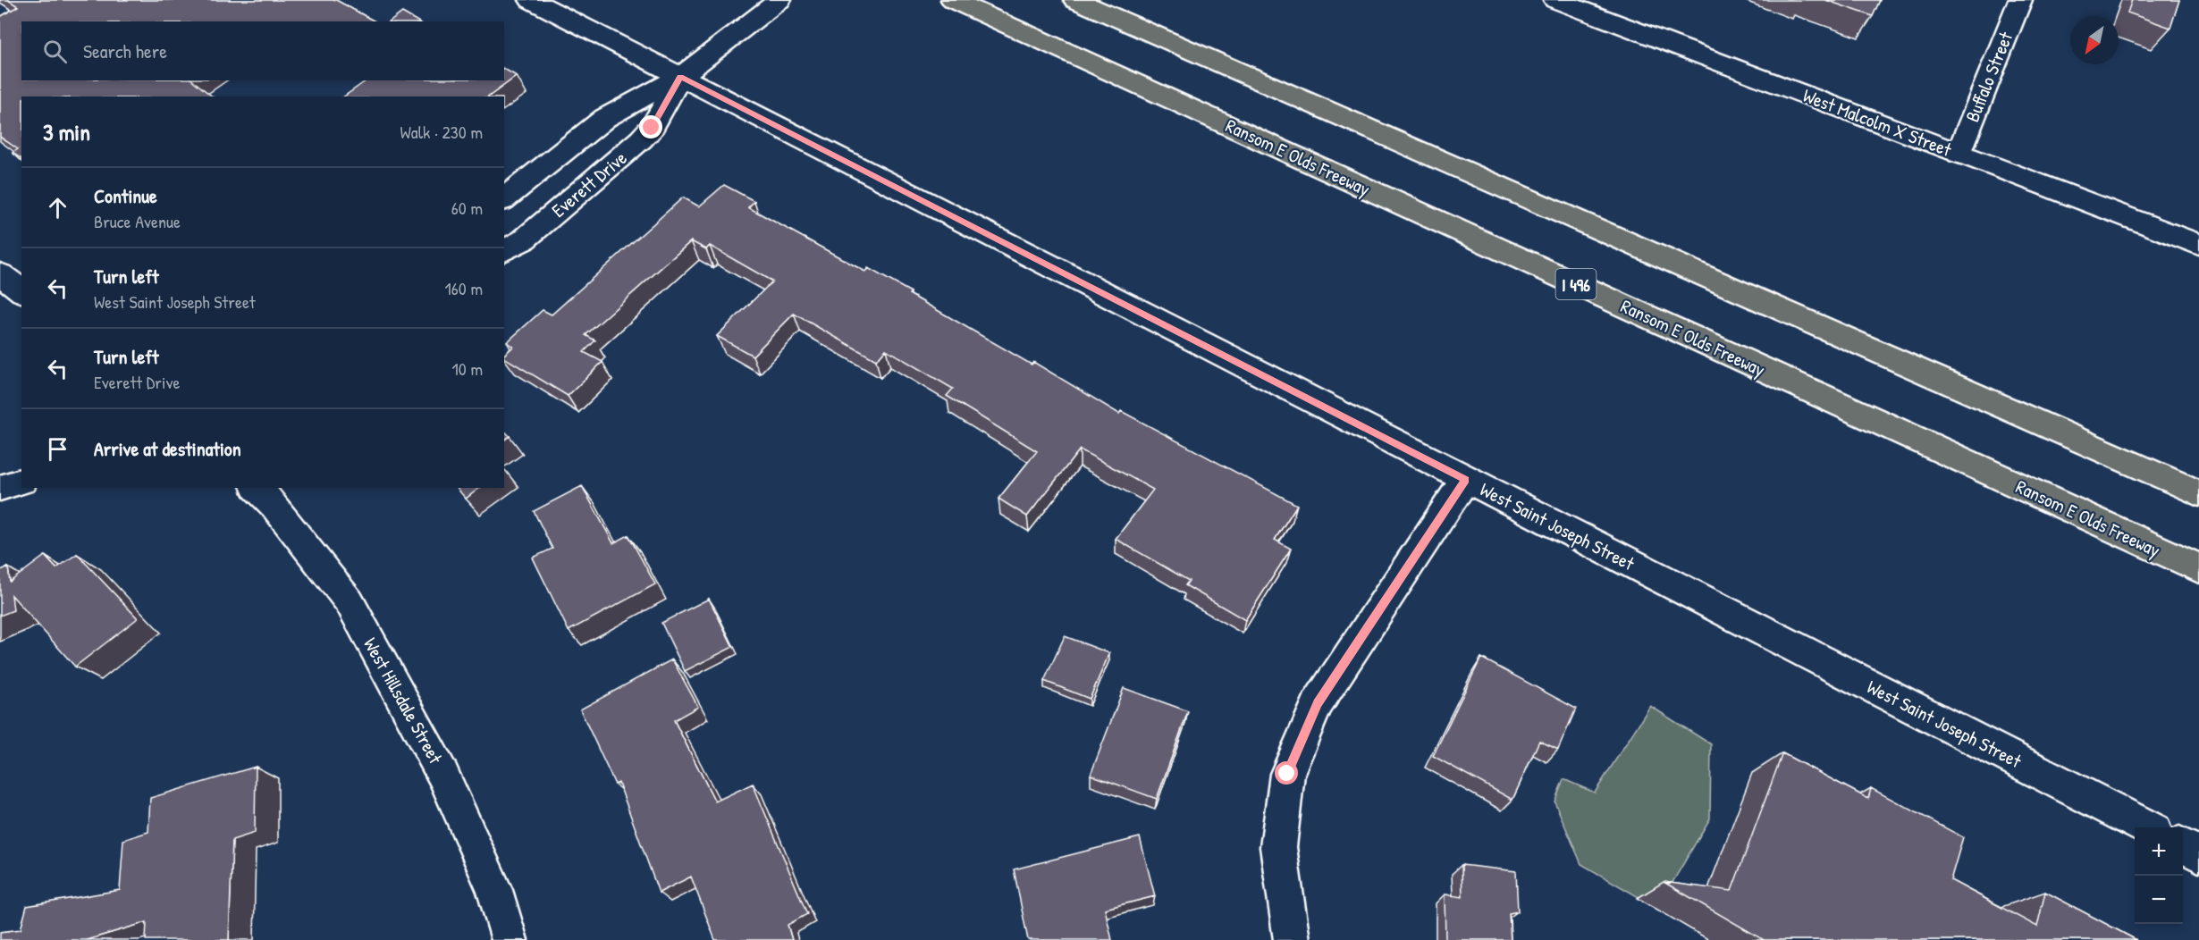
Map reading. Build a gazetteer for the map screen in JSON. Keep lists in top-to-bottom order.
{
  "streets": {
    "highway": ["Ransom E Olds Freeway", "I 496"],
    "street": [
      "Buffalo Street",
      "West Malcolm X Street",
      "Everett Drive",
      "West Saint Joseph Street",
      "West Hillsdale Street"
    ]
  },
  "crossings": [
    ["Buffalo Street", "West Malcolm X Street"],
    ["Everett Drive", "West Saint Joseph Street"]
  ],
  "north": "bottom left",
  "page": {
    "search": "Search here",
    "heading": ["3 min", "Walk · 230 m"],
    "list": [
      ["Continue", "Bruce Avenue", "60 m"],
      ["Turn left", "West Saint Joseph Street", "160 m"],
      ["Turn left", "Everett Drive", "10 m"],
      "Arrive at destination"
    ],
    "map_buttons": ["+", "−"]
  }
}
